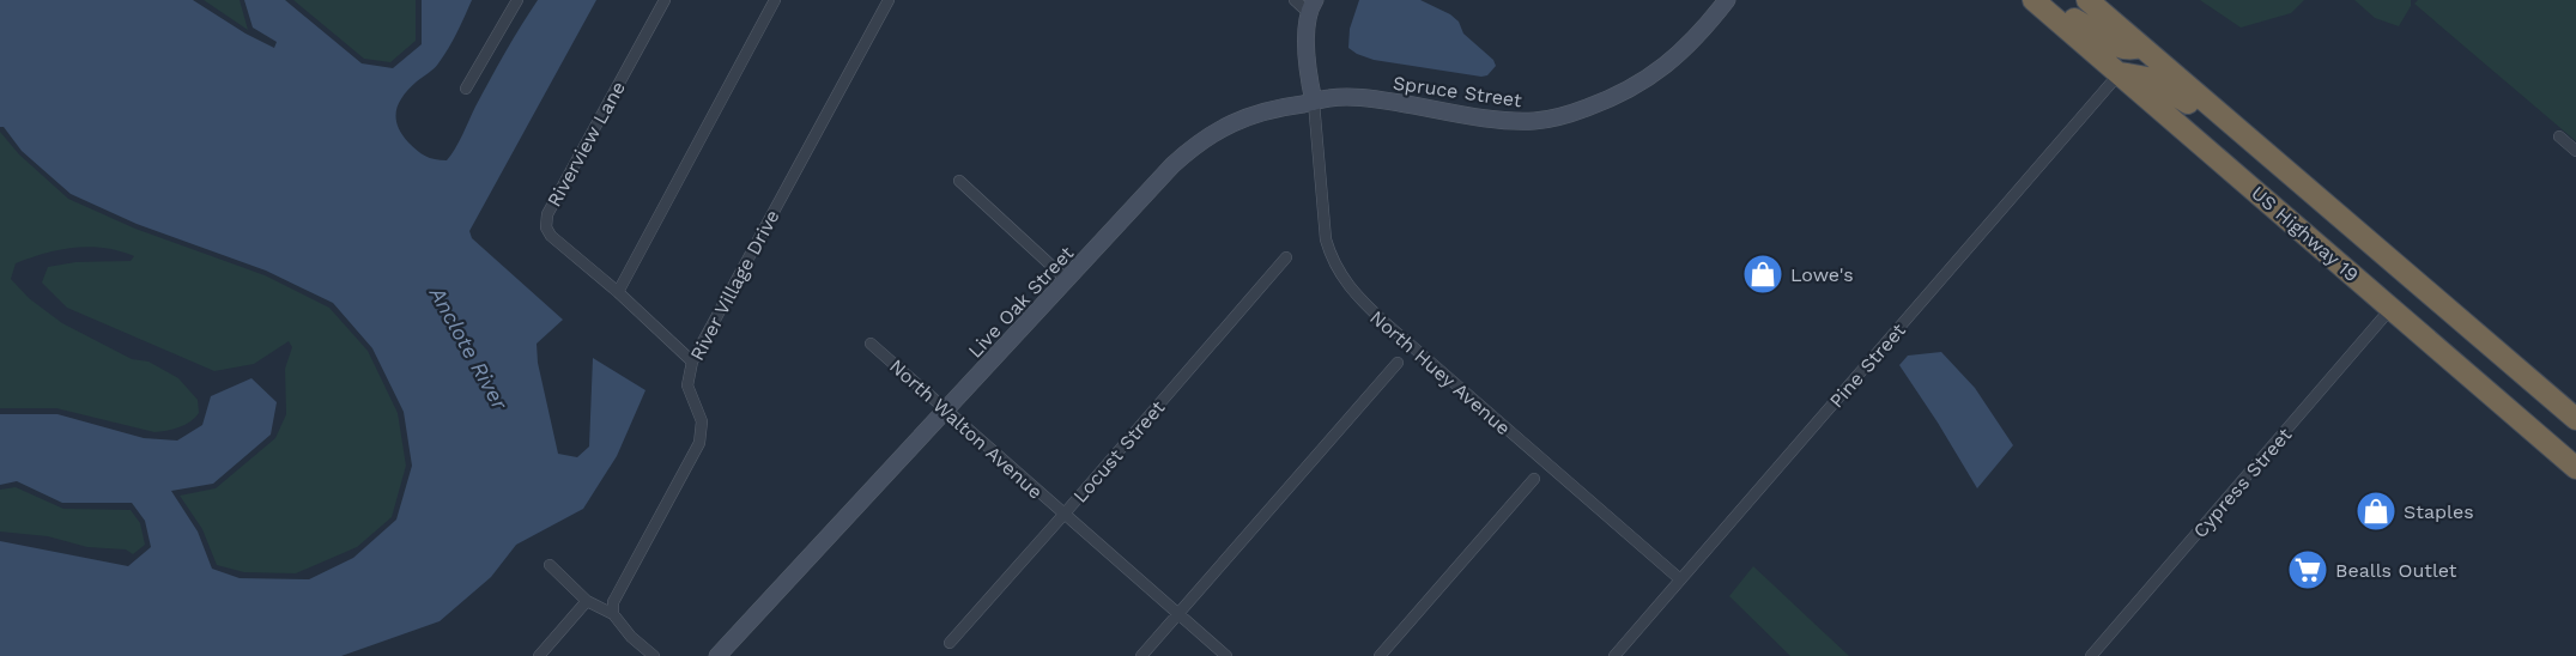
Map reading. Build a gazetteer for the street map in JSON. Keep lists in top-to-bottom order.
{
  "streets": {
    "highway": ["US Highway 19"],
    "street": [
      "Spruce Street",
      "Riverview Lane",
      "River Village Drive",
      "Live Oak Street",
      "Pine Street",
      "North Huey Avenue",
      "North Walton Avenue",
      "Locust Street",
      "Cypress Street"
    ]
  },
  "crossings": [
    ["Spruce Street", "Live Oak Street"],
    ["Spruce Street", "North Huey Avenue"],
    ["Riverview Lane", "River Village Drive"],
    ["US Highway 19", "Pine Street"],
    ["US Highway 19", "Cypress Street"],
    ["Live Oak Street", "North Huey Avenue"],
    ["Live Oak Street", "North Walton Avenue"],
    ["Pine Street", "North Huey Avenue"],
    ["North Walton Avenue", "Locust Street"]
  ],
  "water": ["Anclote River"],
  "places": {
    "shop": ["Lowe's", "Staples"],
    "supermarket": ["Bealls Outlet"]
  }
}
